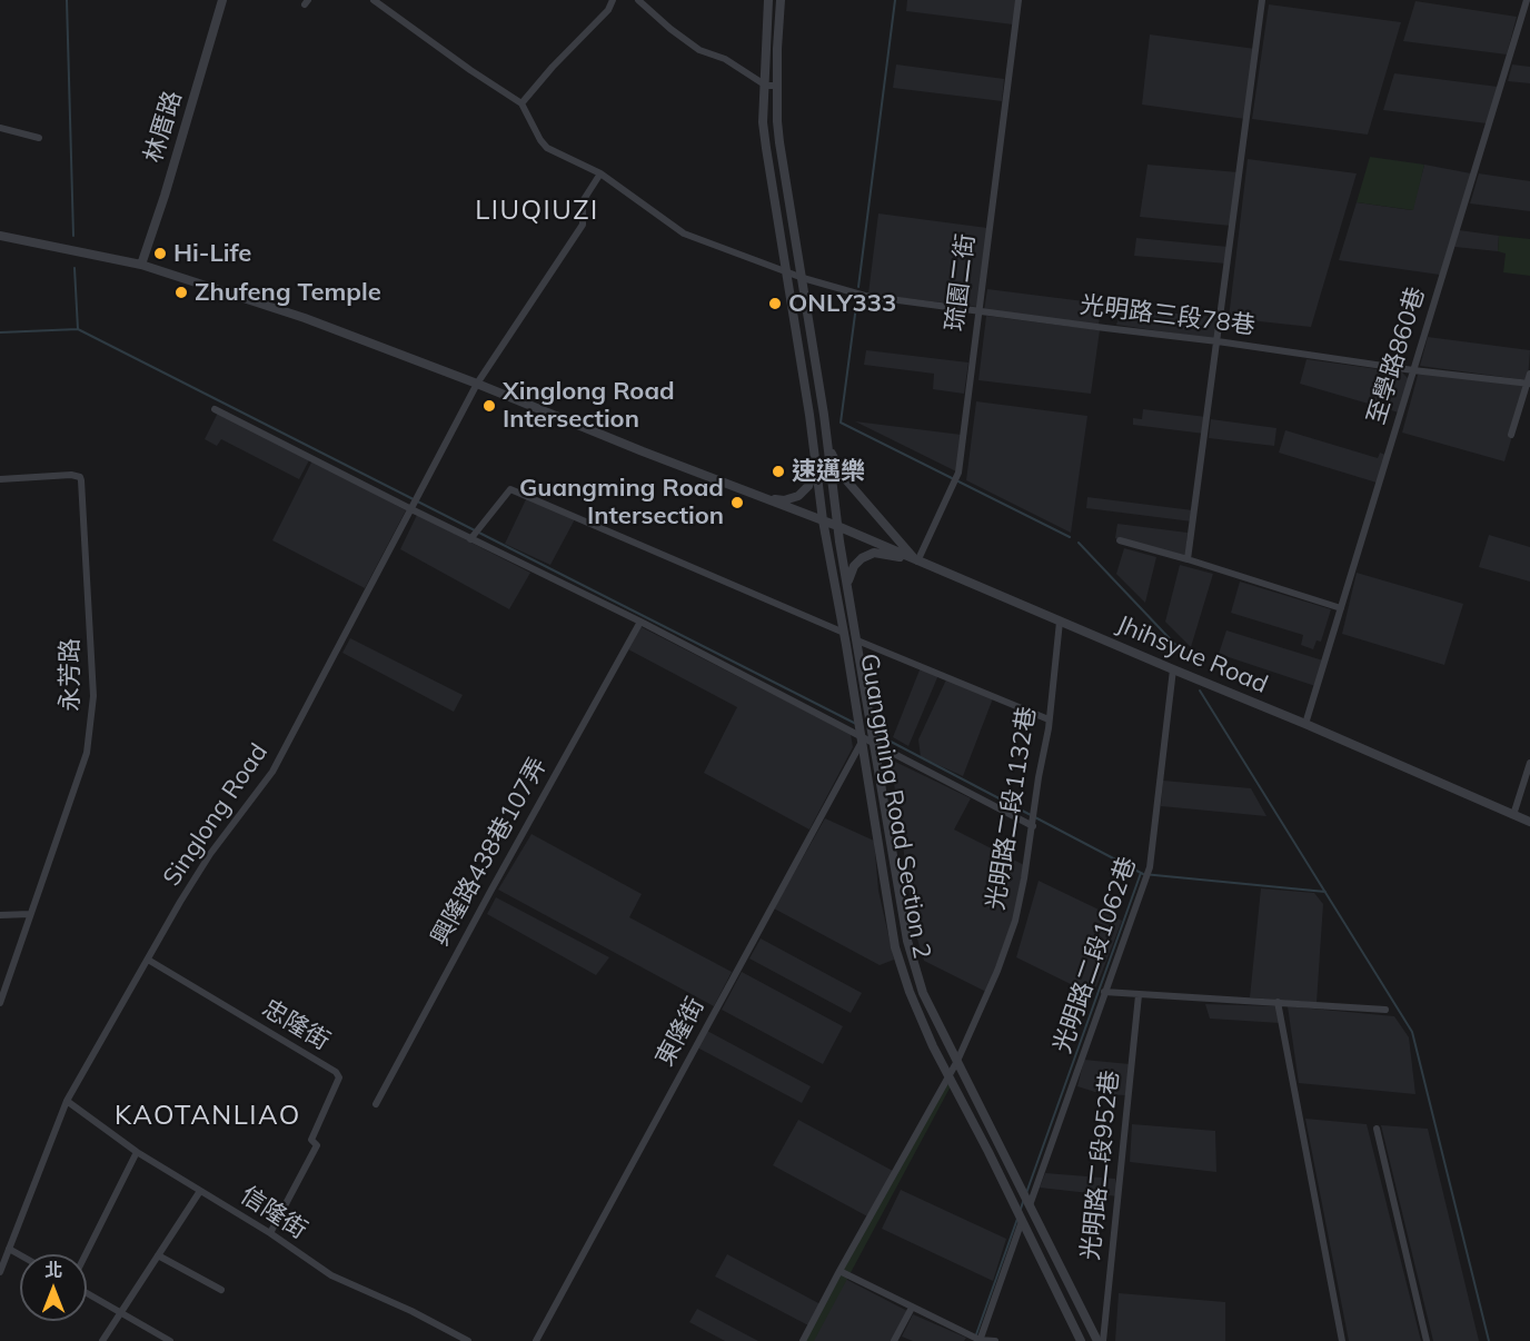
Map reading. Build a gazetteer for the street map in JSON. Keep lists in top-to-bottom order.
{
  "streets": {
    "street": [
      "林厝路",
      "琉園二街",
      "光明路三段78巷",
      "至學路860巷",
      "Jhihsyue Road",
      "永芳路",
      "Guangming Road Section 2",
      "光明路二段1132巷",
      "Singlong Road",
      "興隆路438巷107弄",
      "光明路二段1062巷",
      "忠隆街",
      "東隆街",
      "光明路二段952巷",
      "信隆街"
    ]
  },
  "crossings": [
    ["林厝路", "Jhihsyue Road"],
    ["琉園二街", "光明路三段78巷"],
    ["琉園二街", "Jhihsyue Road"],
    ["光明路三段78巷", "至學路860巷"],
    ["光明路三段78巷", "Guangming Road Section 2"],
    ["光明路三段78巷", "Singlong Road"],
    ["至學路860巷", "Jhihsyue Road"],
    ["Jhihsyue Road", "Guangming Road Section 2"],
    ["Jhihsyue Road", "光明路二段1132巷"],
    ["Jhihsyue Road", "Singlong Road"],
    ["Jhihsyue Road", "光明路二段1062巷"],
    ["Guangming Road Section 2", "光明路二段1132巷"],
    ["Guangming Road Section 2", "光明路二段1062巷"],
    ["Guangming Road Section 2", "東隆街"],
    ["Singlong Road", "忠隆街"],
    ["Singlong Road", "信隆街"],
    ["忠隆街", "信隆街"]
  ],
  "districts": ["LIUQIUZI", "KAOTANLIAO"],
  "places": [
    "Hi-Life",
    "Zhufeng Temple",
    "ONLY333",
    "Xinglong Road Intersection",
    "速邁樂",
    "Guangming Road Intersection"
  ],
  "north": "top"
}
